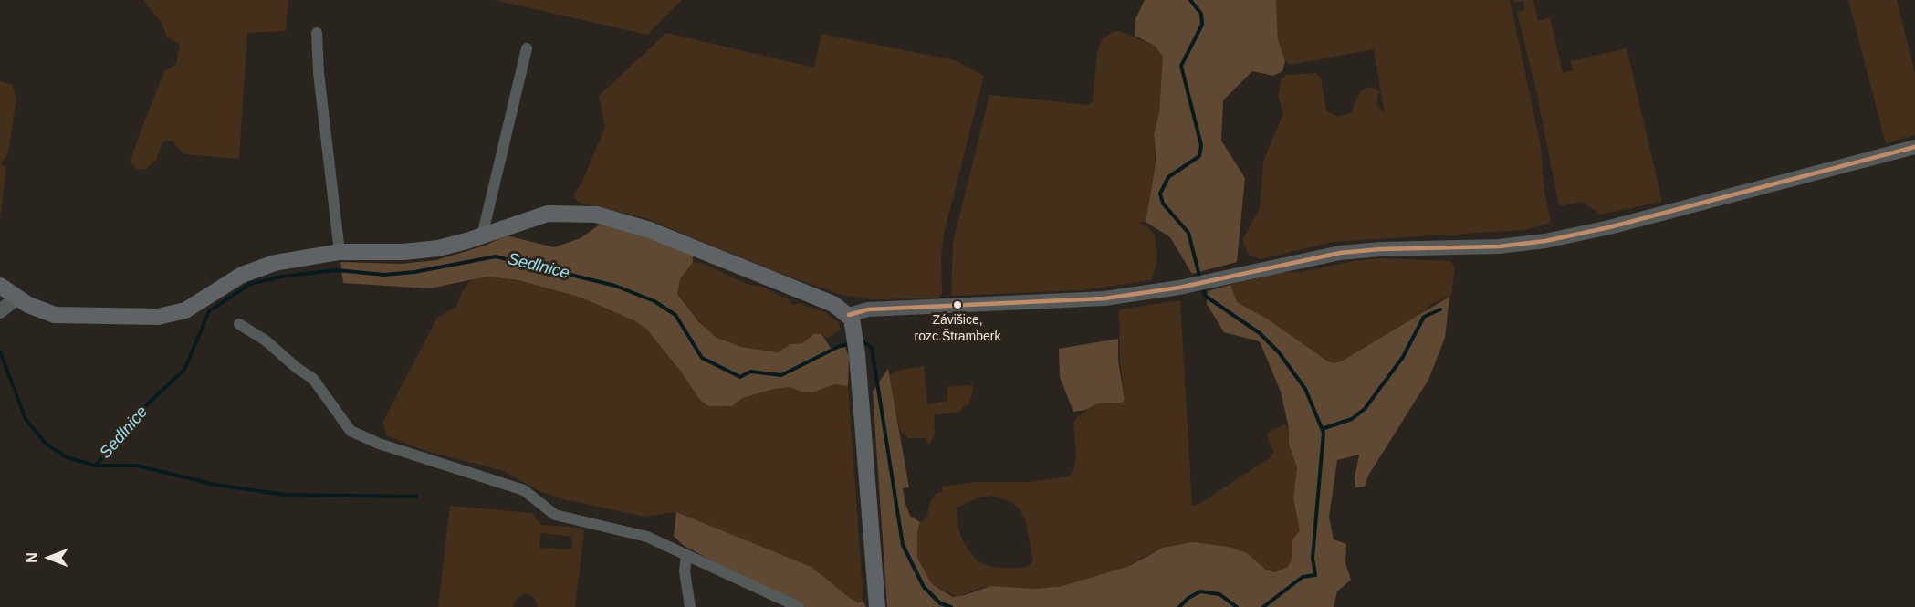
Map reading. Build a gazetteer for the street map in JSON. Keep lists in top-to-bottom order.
{
  "water": ["Sedlnice"],
  "places": ["Závišice, rozc.Štramberk"],
  "north": "left"
}
